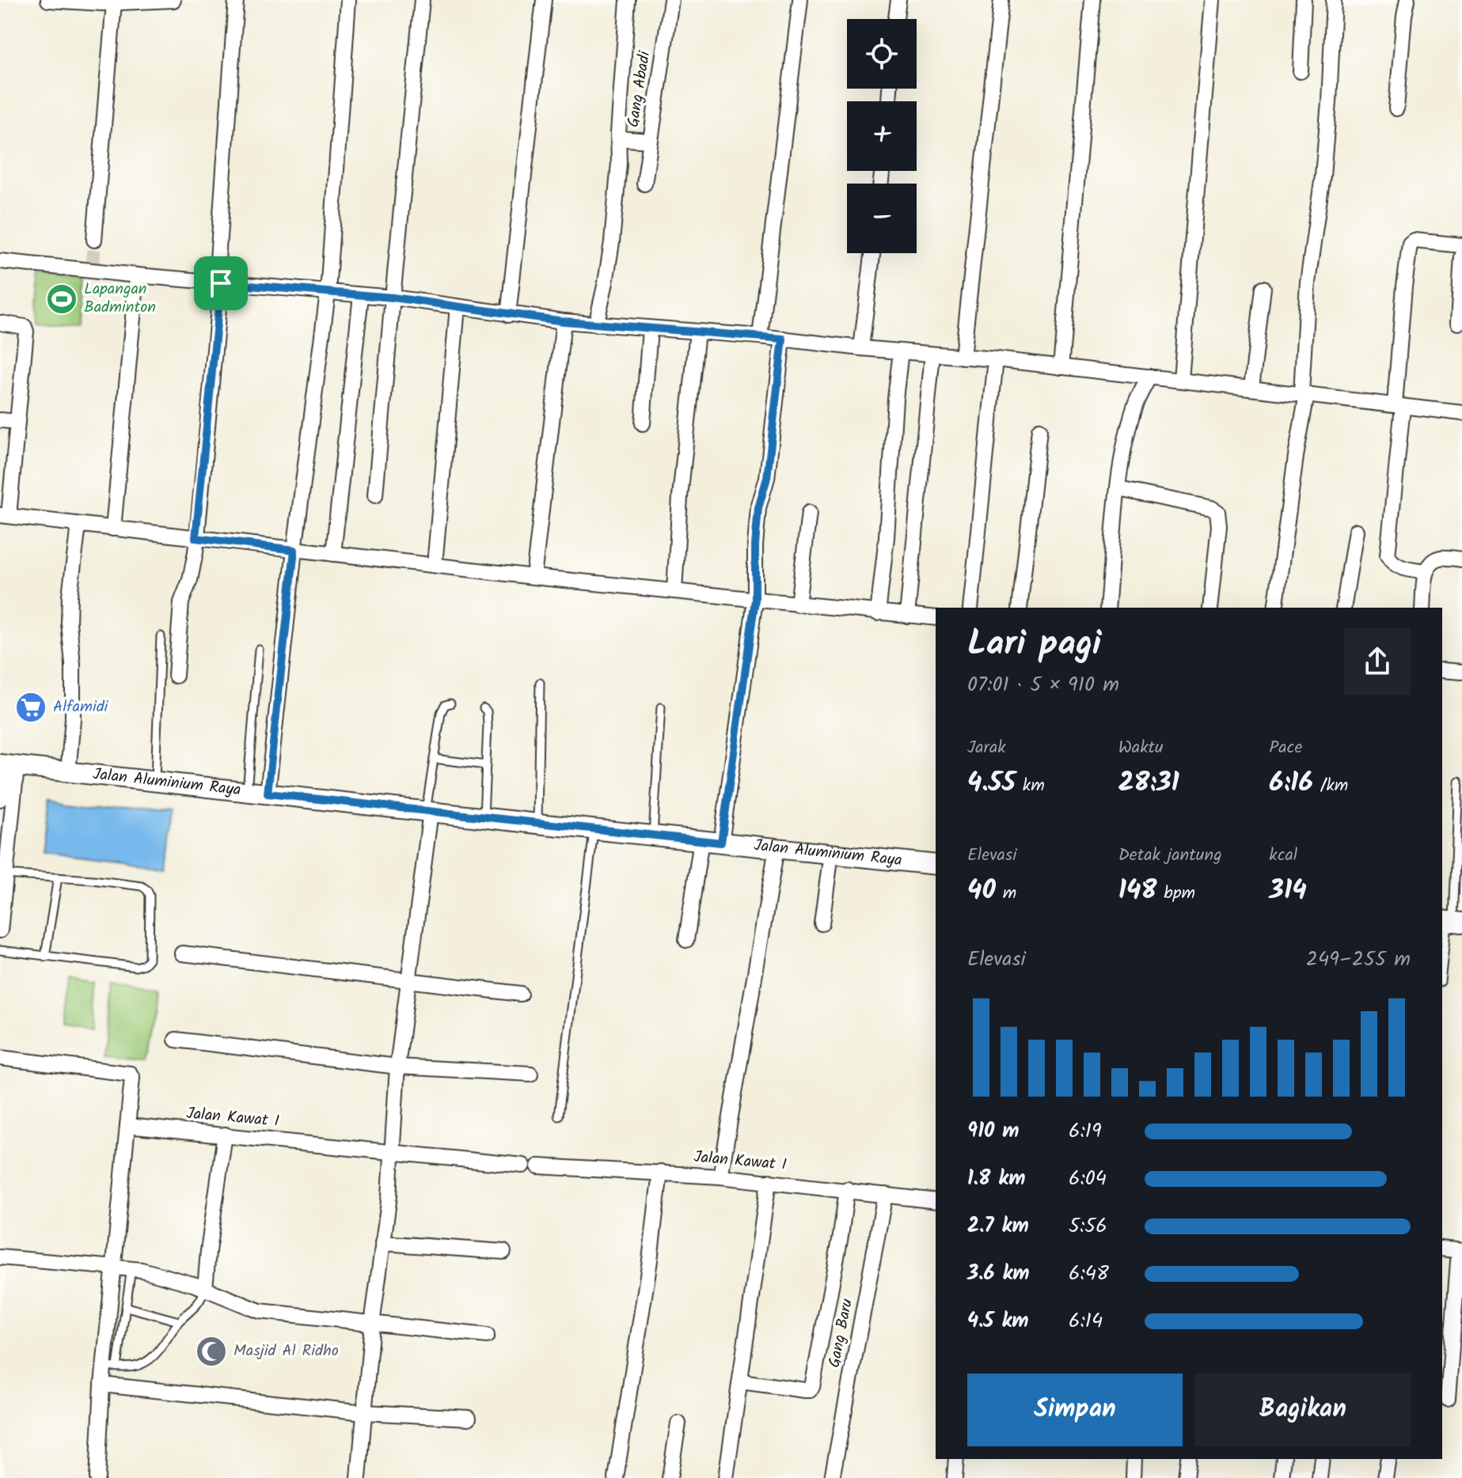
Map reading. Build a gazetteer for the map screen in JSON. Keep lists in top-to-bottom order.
{
  "streets": {
    "main road": ["Jalan Aluminium Raya"],
    "street": ["Gang Abadi", "Jalan Kawat I", "Gang Baru"]
  },
  "crossings": [
    ["Jalan Kawat I", "Gang Baru"]
  ],
  "places": {
    "sports": ["Lapangan Badminton"],
    "supermarket": ["Alfamidi"],
    "mosque": ["Masjid Al Ridho"]
  },
  "page": {
    "map_buttons": ["+", "−"],
    "heading": ["Lari pagi", "07:01 · 5 × 910 m"],
    "stats": [
      ["Jarak", "4.55 km"],
      ["Waktu", "28:31"],
      ["Pace", "6:16 /km"],
      ["Elevasi", "40 m"],
      ["Detak jantung", "148 bpm"],
      ["kcal", "314"]
    ],
    "chart": ["Elevasi", "249–255 m"],
    "list": [
      {
        "name": "910 m",
        "note": "6:19"
      },
      {
        "name": "1.8 km",
        "note": "6:04"
      },
      {
        "name": "2.7 km",
        "note": "5:56"
      },
      {
        "name": "3.6 km",
        "note": "6:48"
      },
      {
        "name": "4.5 km",
        "note": "6:14"
      }
    ],
    "buttons": ["Simpan", "Bagikan"]
  }
}
